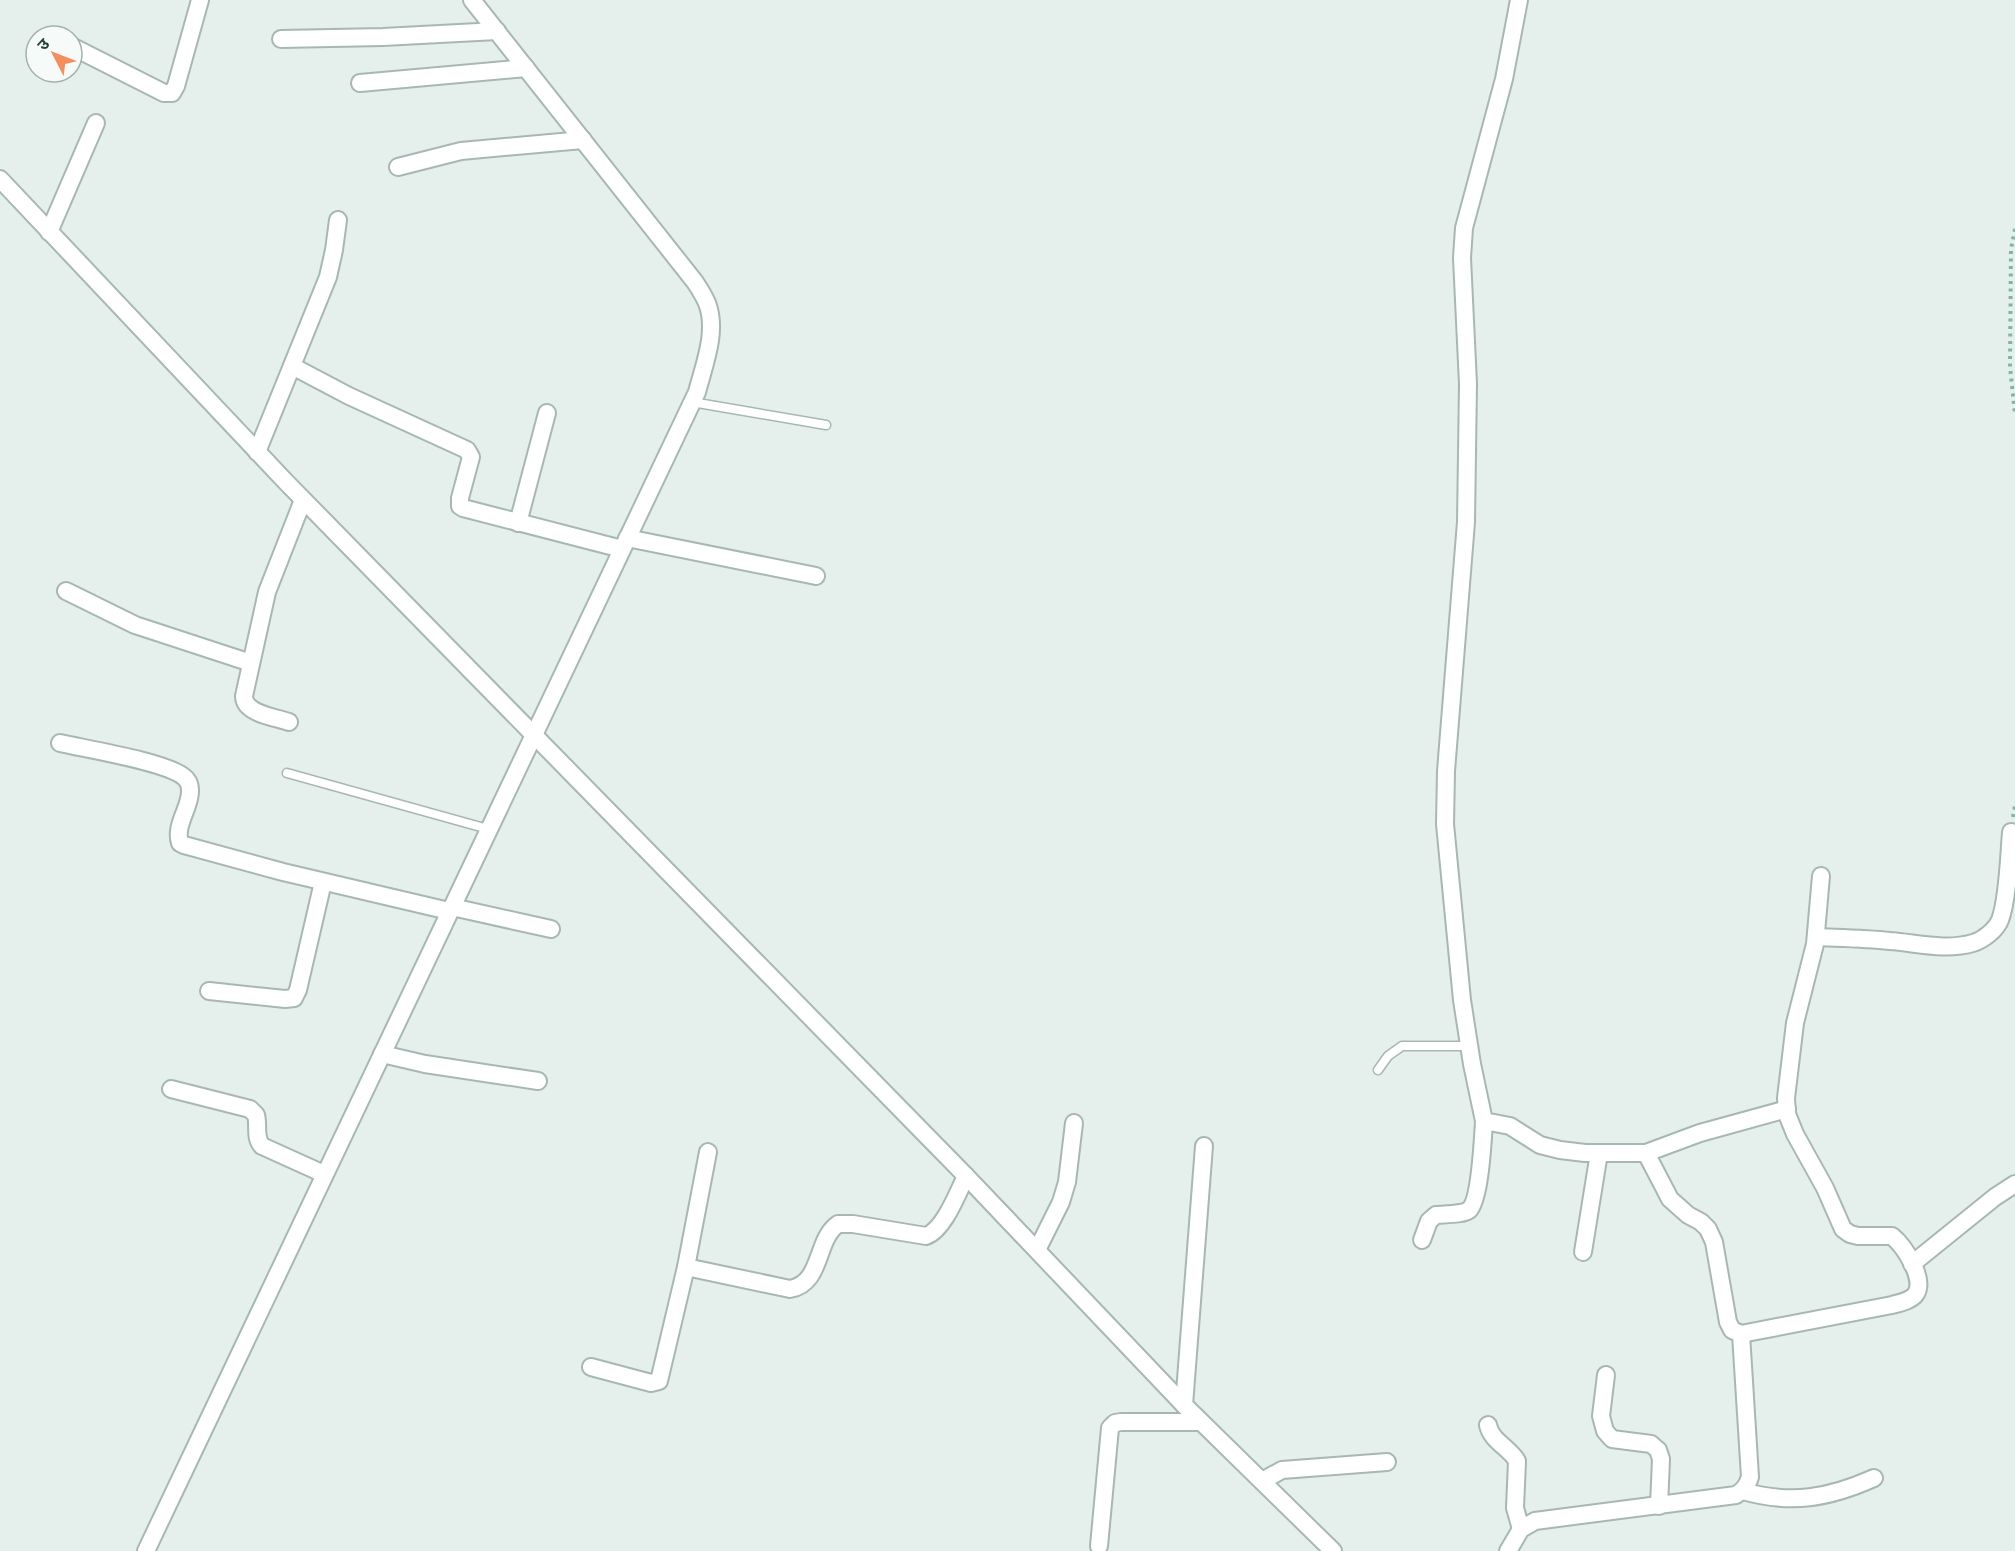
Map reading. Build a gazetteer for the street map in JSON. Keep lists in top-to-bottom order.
{
  "north": "top left"
}
